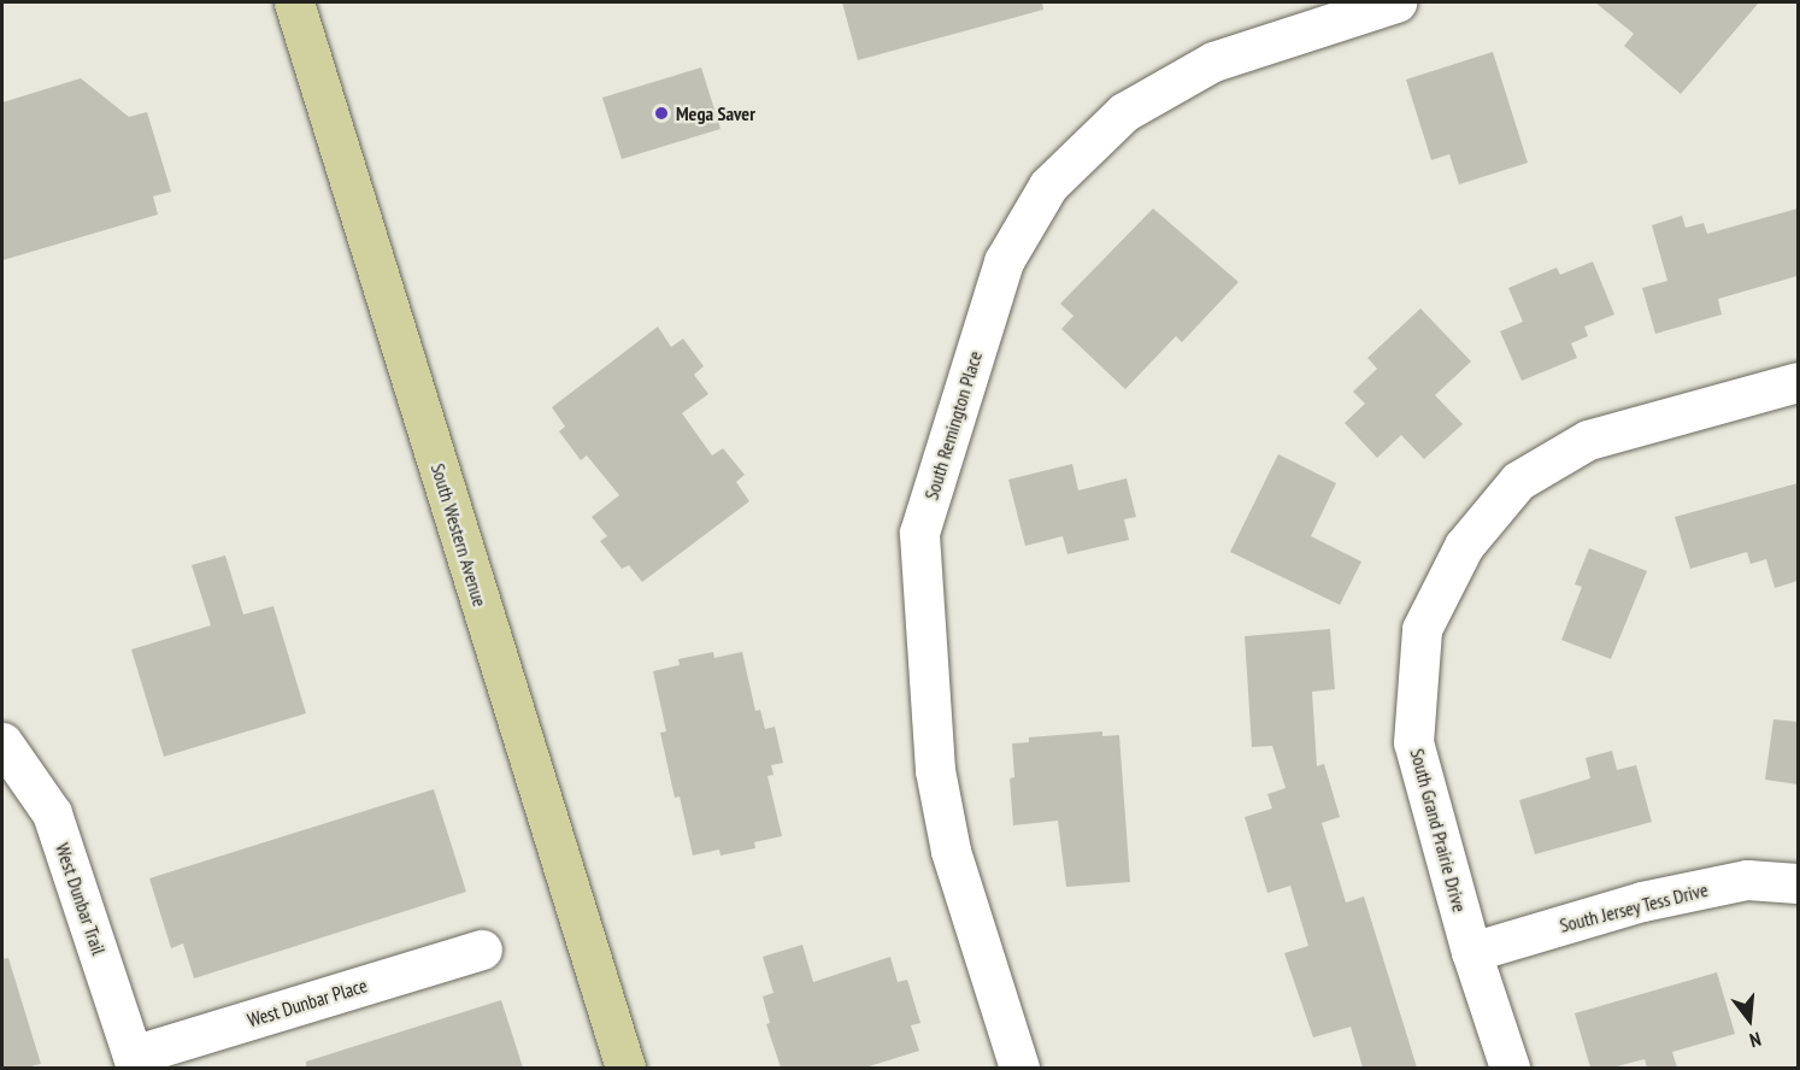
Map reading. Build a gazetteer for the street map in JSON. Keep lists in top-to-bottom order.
{
  "streets": {
    "main road": ["South Western Avenue"],
    "street": [
      "South Remington Place",
      "South Grand Prairie Drive",
      "West Dunbar Trail",
      "South Jersey Tess Drive",
      "West Dunbar Place"
    ]
  },
  "crossings": [
    ["South Grand Prairie Drive", "South Jersey Tess Drive"],
    ["West Dunbar Trail", "West Dunbar Place"]
  ],
  "places": ["Mega Saver"],
  "north": "bottom"
}
